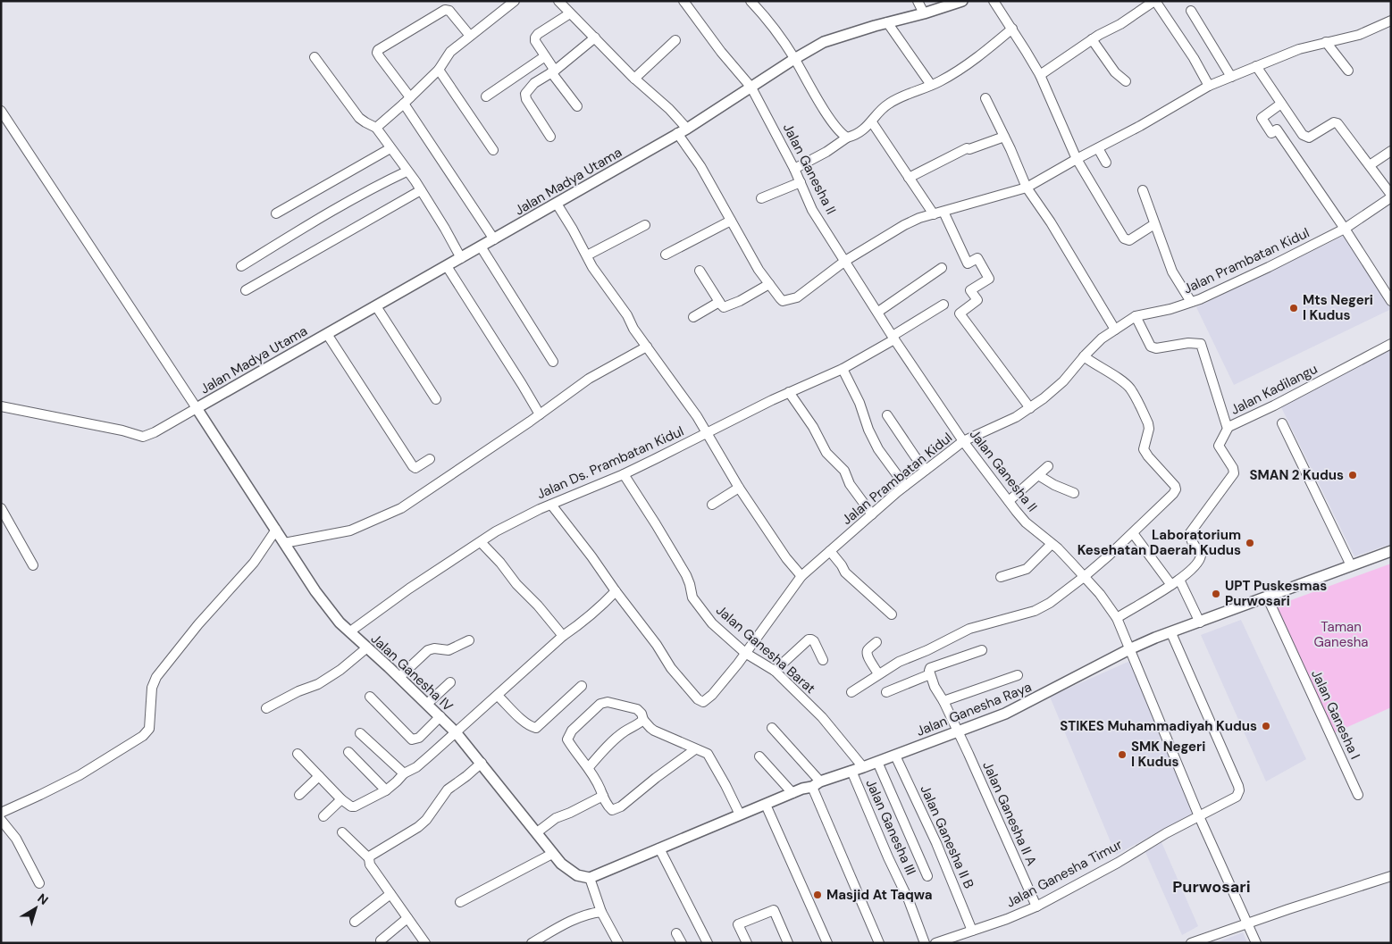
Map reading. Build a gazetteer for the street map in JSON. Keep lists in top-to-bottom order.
{
  "streets": {
    "street": [
      "Jalan Ganesha II",
      "Jalan Madya Utama",
      "Jalan Prambatan Kidul",
      "Jalan Kadilangu",
      "Jalan Ds. Prambatan Kidul",
      "Jalan Ganesha Barat",
      "Jalan Ganesha IV",
      "Jalan Ganesha Raya",
      "Jalan Ganesha I",
      "Jalan Ganesha II A",
      "Jalan Ganesha III",
      "Jalan Ganesha II B",
      "Jalan Ganesha Timur"
    ]
  },
  "crossings": [
    ["Jalan Ganesha II", "Jalan Madya Utama"],
    ["Jalan Ganesha II", "Jalan Prambatan Kidul"],
    ["Jalan Ganesha II", "Jalan Ds. Prambatan Kidul"],
    ["Jalan Ganesha II", "Jalan Ganesha Raya"],
    ["Jalan Ganesha II", "Jalan Ganesha Timur"],
    ["Jalan Madya Utama", "Jalan Ganesha IV"],
    ["Jalan Prambatan Kidul", "Jalan Kadilangu"],
    ["Jalan Prambatan Kidul", "Jalan Ds. Prambatan Kidul"],
    ["Jalan Prambatan Kidul", "Jalan Ganesha Barat"],
    ["Jalan Ds. Prambatan Kidul", "Jalan Ganesha Barat"],
    ["Jalan Ds. Prambatan Kidul", "Jalan Ganesha IV"],
    ["Jalan Ganesha Barat", "Jalan Ganesha Raya"],
    ["Jalan Ganesha IV", "Jalan Ganesha Raya"],
    ["Jalan Ganesha Raya", "Jalan Ganesha I"],
    ["Jalan Ganesha Raya", "Jalan Ganesha II A"],
    ["Jalan Ganesha Raya", "Jalan Ganesha III"],
    ["Jalan Ganesha Raya", "Jalan Ganesha II B"],
    ["Jalan Ganesha Raya", "Jalan Ganesha Timur"],
    ["Jalan Ganesha II A", "Jalan Ganesha Timur"],
    ["Jalan Ganesha II B", "Jalan Ganesha Timur"]
  ],
  "districts": ["Purwosari"],
  "parks": ["Taman Ganesha"],
  "places": [
    "Mts Negeri I Kudus",
    "SMAN 2 Kudus",
    "Laboratorium Kesehatan Daerah Kudus",
    "UPT Puskesmas Purwosari",
    "STIKES Muhammadiyah Kudus",
    "SMK Negeri I Kudus",
    "Masjid At Taqwa"
  ],
  "north": "top right"
}
